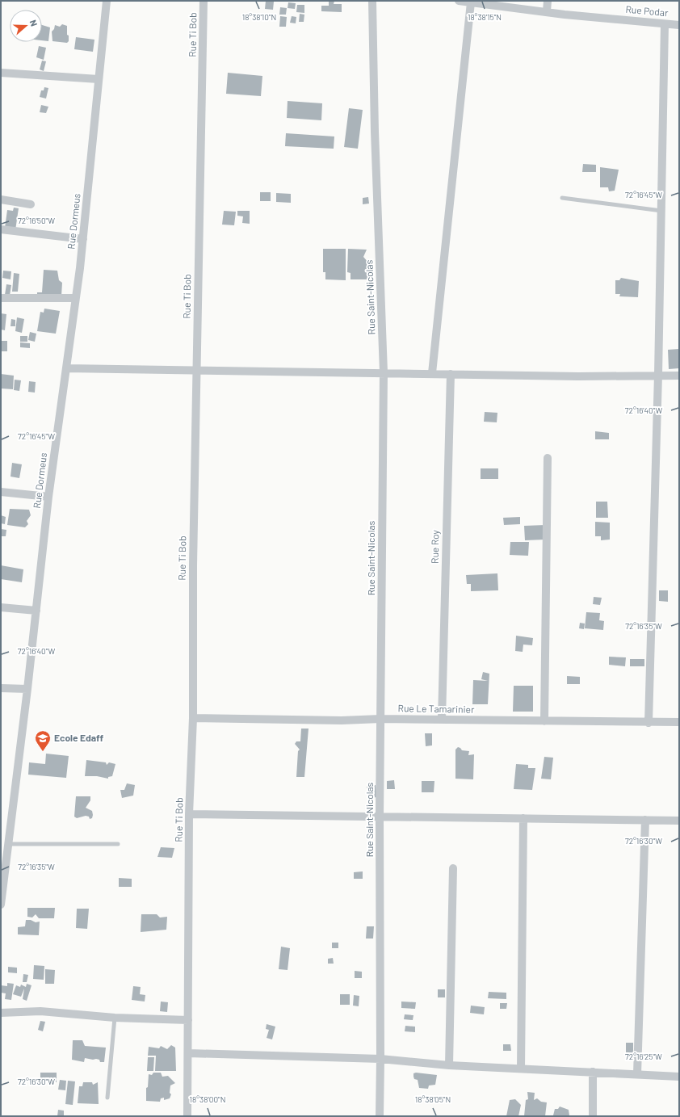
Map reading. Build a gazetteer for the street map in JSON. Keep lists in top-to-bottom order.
{
  "streets": {
    "street": [
      "Rue Podar",
      "Rue Ti Bob",
      "Rue Dormeus",
      "Rue Saint-Nicolas",
      "Rue Roy",
      "Rue Le Tamarinier"
    ]
  },
  "crossings": [
    ["Rue Ti Bob", "Rue Le Tamarinier"],
    ["Rue Saint-Nicolas", "Rue Le Tamarinier"],
    ["Rue Roy", "Rue Le Tamarinier"]
  ],
  "places": {
    "school or university": ["Ecole Edaff"]
  },
  "north": "right",
  "coordinates": [
    "18°38'15\"N",
    "18°38'10\"N",
    "72°16'45\"W",
    "72°16'50\"W",
    "72°16'40\"W",
    "72°16'35\"W",
    "72°16'30\"W",
    "72°16'25\"W",
    "18°38'00\"N",
    "18°38'05\"N"
  ]
}
